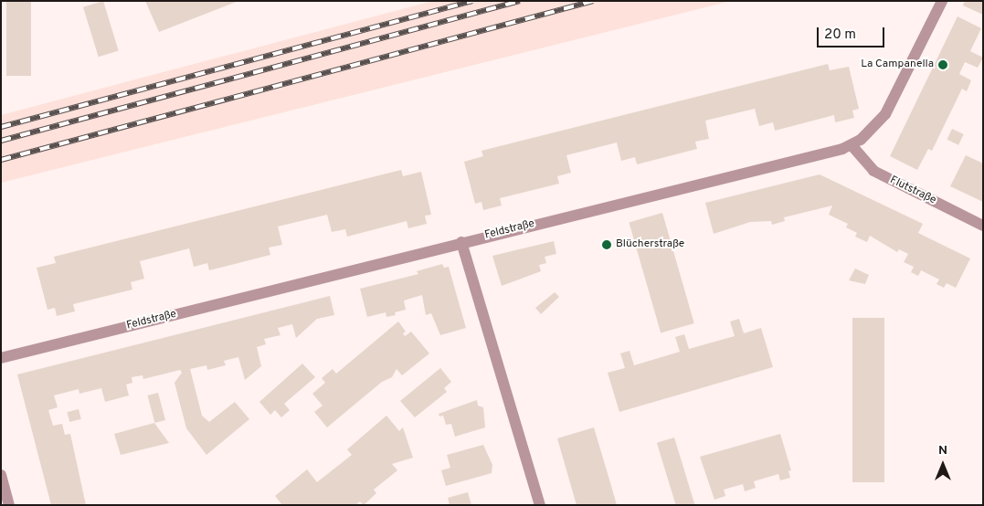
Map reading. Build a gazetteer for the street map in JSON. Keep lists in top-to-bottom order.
{
  "streets": {
    "street": ["Flutstraße", "Feldstraße"]
  },
  "crossings": [
    ["Flutstraße", "Feldstraße"]
  ],
  "places": ["La Campanella", "Blücherstraße"],
  "scale_bar": "20 m",
  "north": "top"
}
